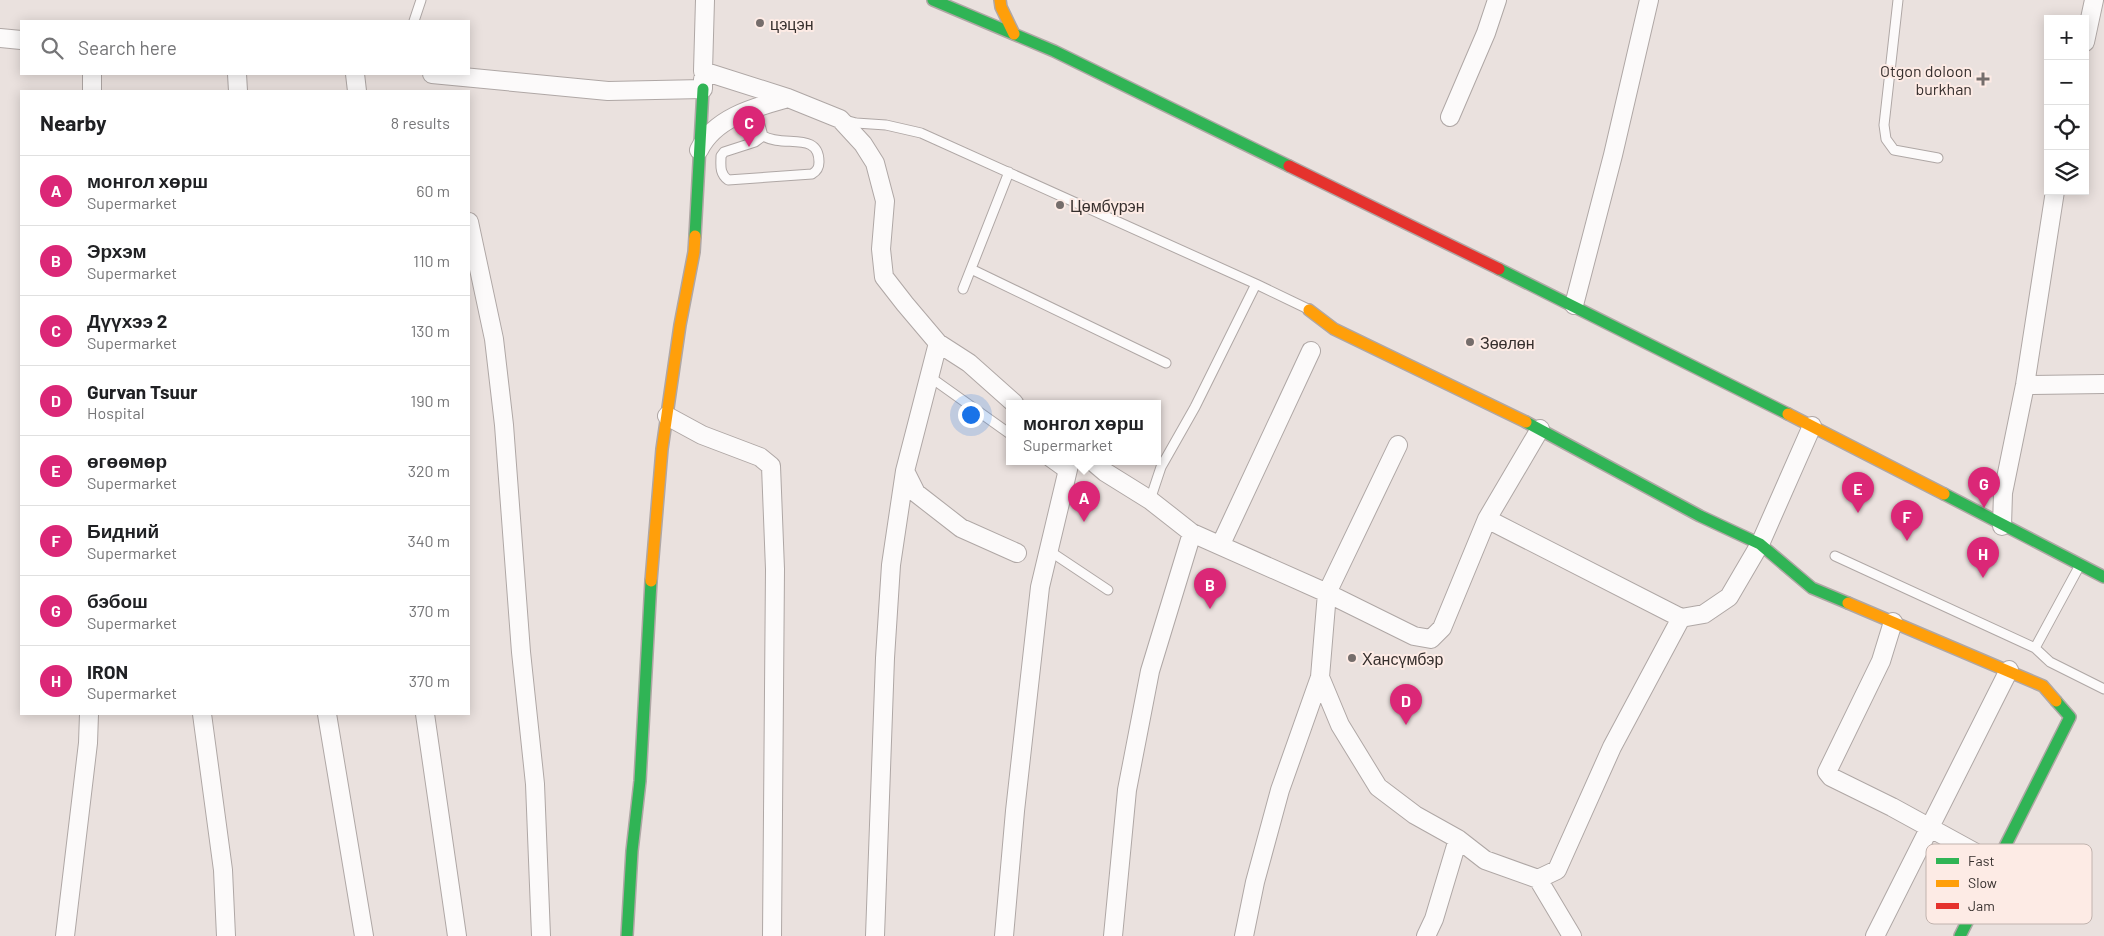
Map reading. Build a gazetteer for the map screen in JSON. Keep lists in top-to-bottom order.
{
  "places": {
    "other": [
      "цэцэн",
      "Цөмбүрэн",
      "Зөөлөн",
      "Хансүмбэр"
    ],
    "health": ["Otgon doloon burkhan"]
  },
  "legend": ["Fast", "Slow", "Jam"],
  "page": {
    "map_buttons": ["+", "−"],
    "search": "Search here",
    "heading": ["Nearby", "8 results"],
    "pins": [
      "C",
      "G",
      "E",
      "A",
      "F",
      "H",
      "B",
      "D"
    ],
    "list": [
      {
        "mark": "A",
        "name": "монгол хөрш",
        "note": "Supermarket",
        "value": "60 m"
      },
      {
        "mark": "B",
        "name": "Эрхэм",
        "note": "Supermarket",
        "value": "110 m"
      },
      {
        "mark": "C",
        "name": "Дүүхээ 2",
        "note": "Supermarket",
        "value": "130 m"
      },
      {
        "mark": "D",
        "name": "Gurvan Tsuur",
        "note": "Hospital",
        "value": "190 m"
      },
      {
        "mark": "E",
        "name": "өгөөмөр",
        "note": "Supermarket",
        "value": "320 m"
      },
      {
        "mark": "F",
        "name": "Бидний",
        "note": "Supermarket",
        "value": "340 m"
      },
      {
        "mark": "G",
        "name": "бэбош",
        "note": "Supermarket",
        "value": "370 m"
      },
      {
        "mark": "H",
        "name": "IRON",
        "note": "Supermarket",
        "value": "370 m"
      }
    ],
    "popup": ["монгол хөрш", "Supermarket"]
  }
}
